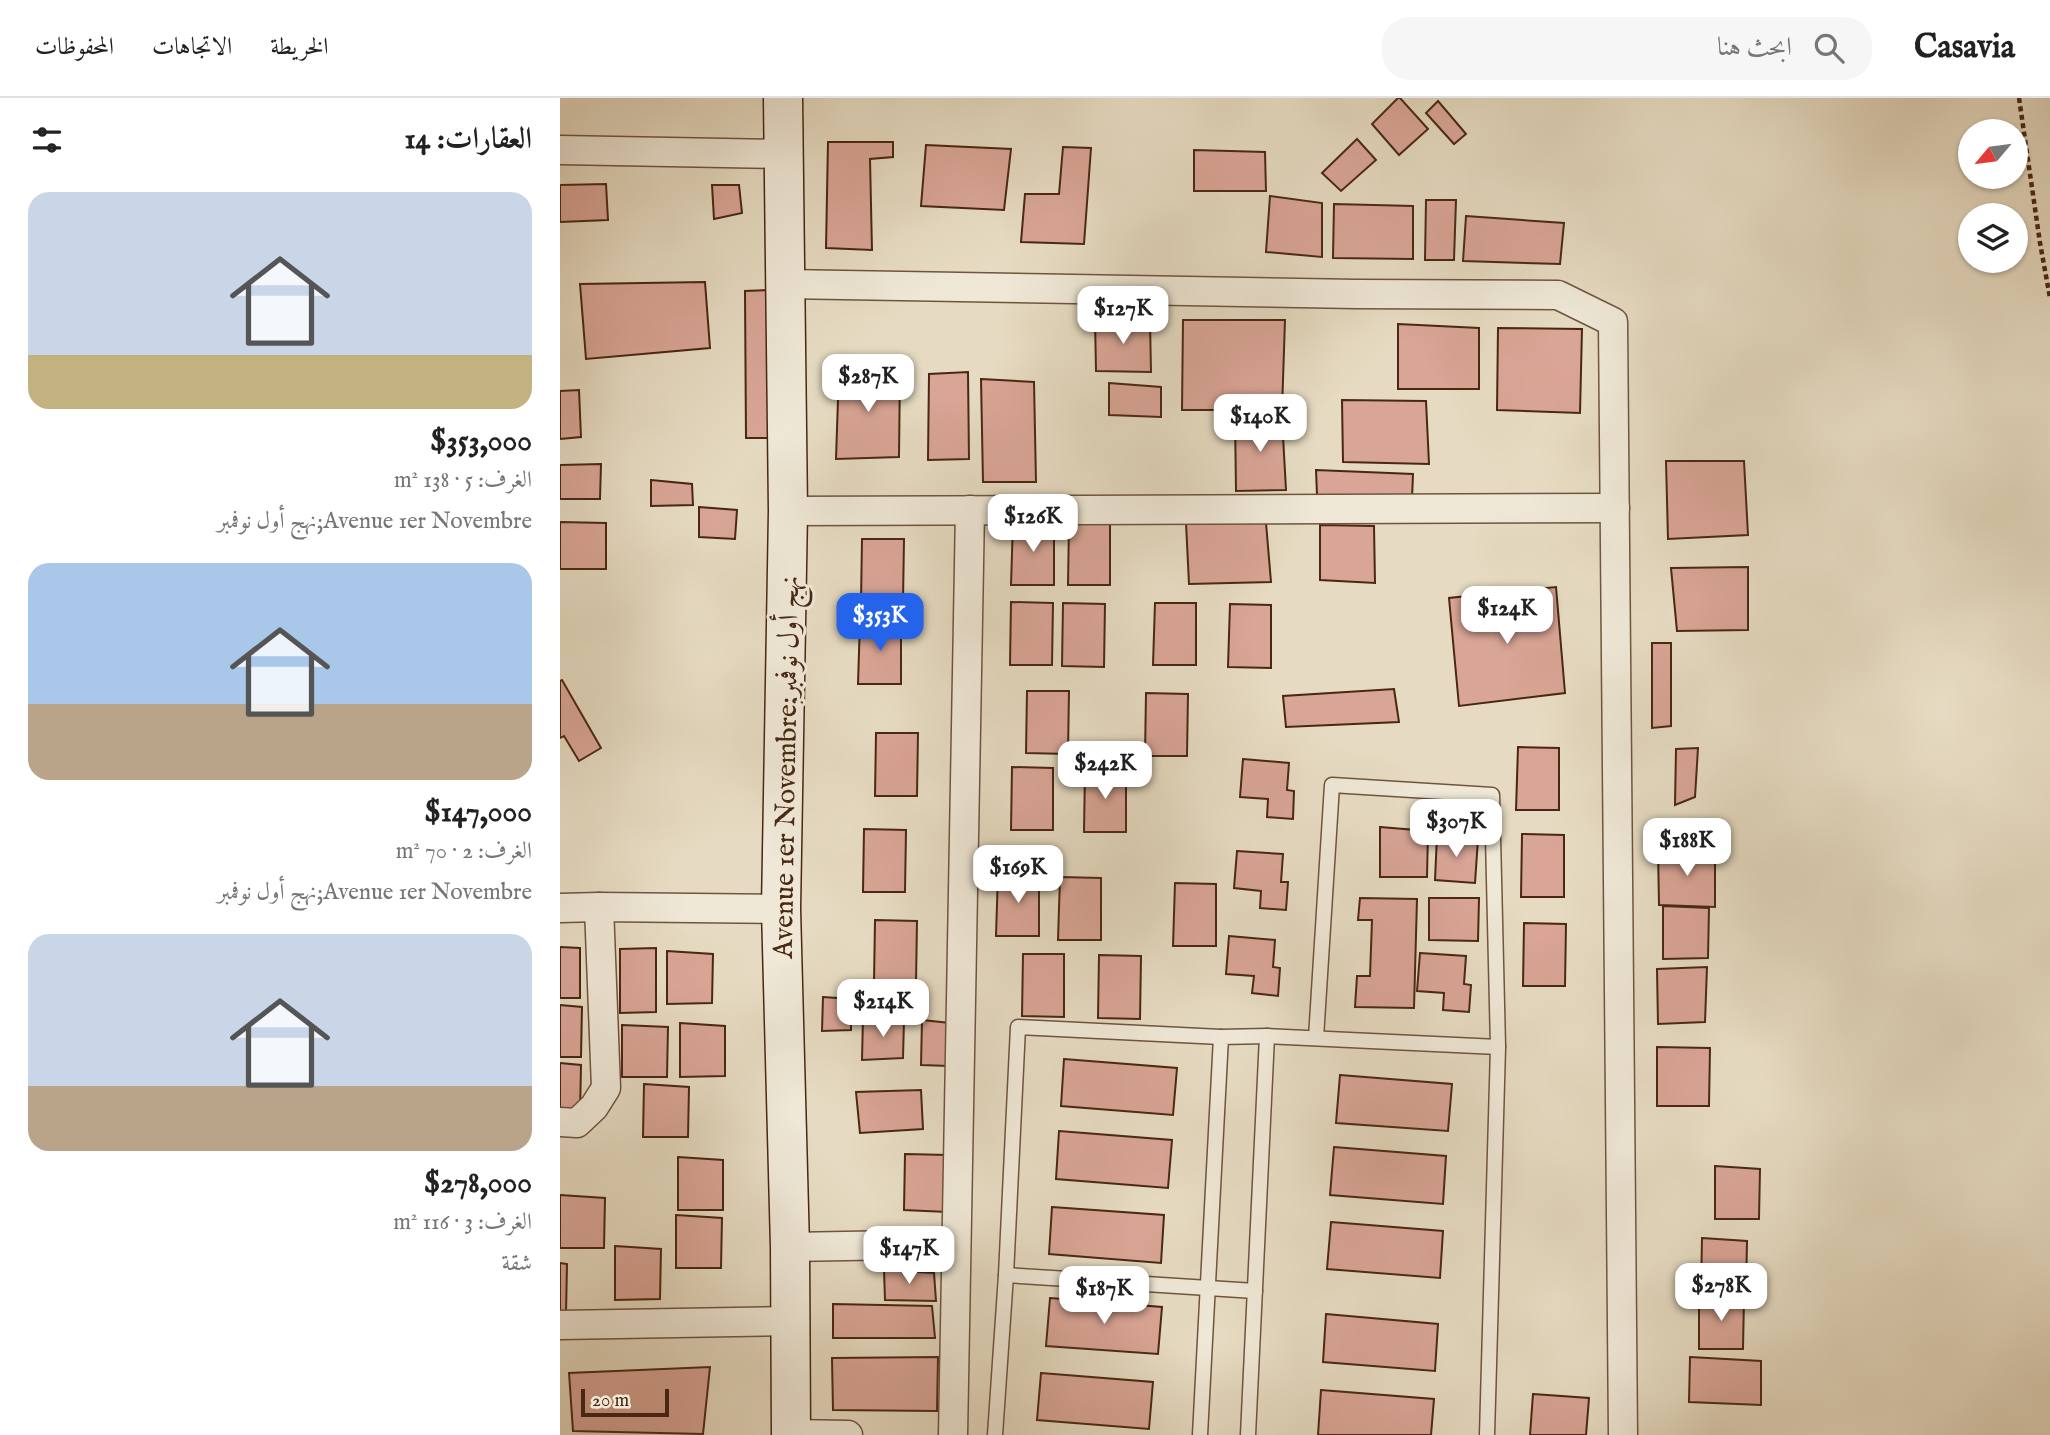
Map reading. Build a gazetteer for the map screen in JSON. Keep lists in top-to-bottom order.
{
  "streets": {
    "main road": ["Avenue 1er Novembre;نهج أول نوفمبر"]
  },
  "scale_bar": "20 m",
  "north": "bottom left",
  "page": {
    "header": "Casavia",
    "search": "ابحث هنا",
    "nav": ["الخريطة", "الاتجاهات", "المحفوظات"],
    "heading": "العقارات: 14",
    "list": [
      {
        "name": "$353,000",
        "note": "الغرف: 5 · 138 m² · Avenue 1er Novembre;نهج أول نوفمبر"
      },
      {
        "name": "$147,000",
        "note": "الغرف: 2 · 70 m² · Avenue 1er Novembre;نهج أول نوفمبر"
      },
      {
        "name": "$278,000",
        "note": "الغرف: 3 · 116 m² · شقة"
      }
    ],
    "price": [
      "$127K",
      "$287K",
      "$140K",
      "$126K",
      "$124K",
      "$353K",
      "$242K",
      "$307K",
      "$188K",
      "$169K",
      "$214K",
      "$147K",
      "$278K",
      "$187K"
    ],
    "scale": "20 m"
  }
}
